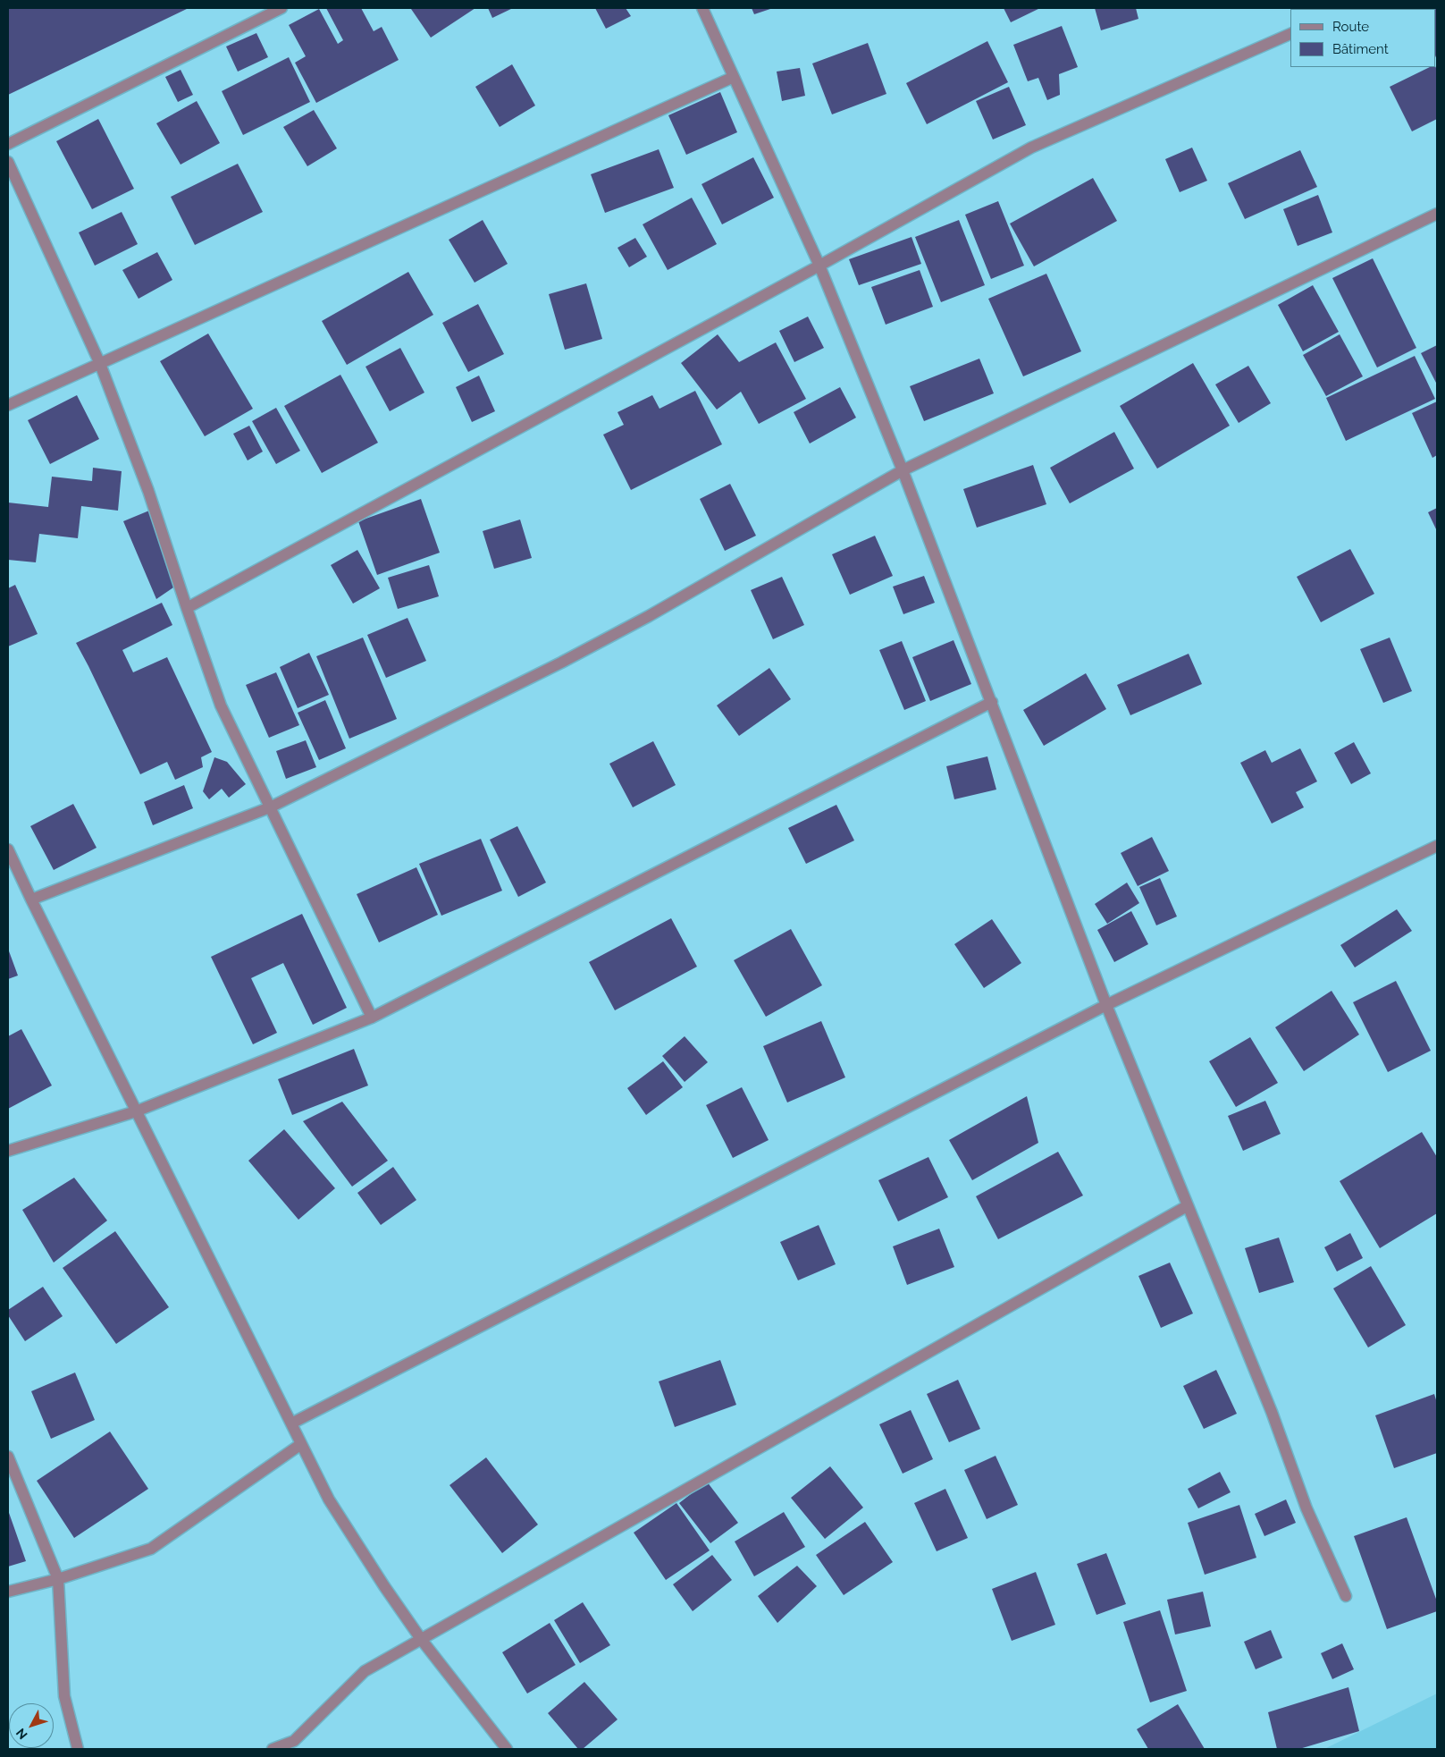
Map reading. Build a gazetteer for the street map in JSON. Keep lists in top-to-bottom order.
{
  "legend": ["Route", "Bâtiment"],
  "north": "bottom left"
}
